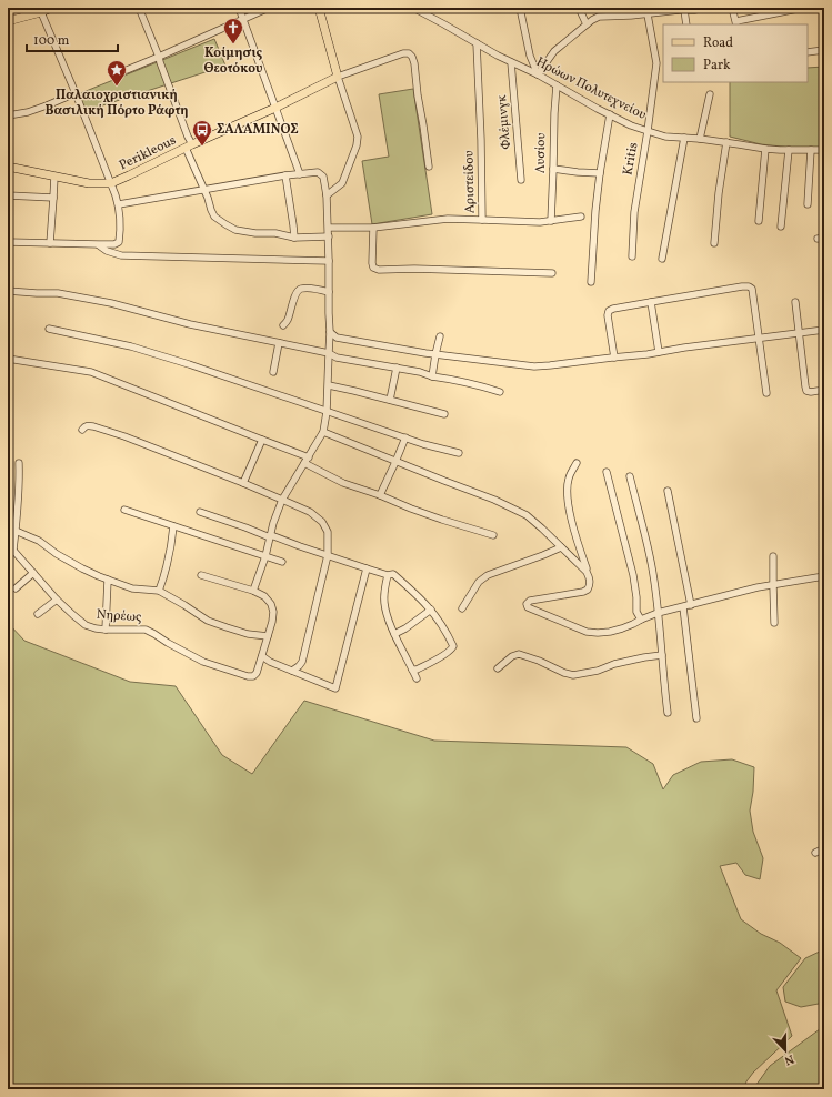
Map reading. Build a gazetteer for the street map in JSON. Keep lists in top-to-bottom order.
{
  "streets": {
    "main road": ["Perikleous"],
    "street": [
      "Ηρώων Πολυτεχνείου",
      "Φλέμινγκ",
      "Λυσίου",
      "Kritis",
      "Αριστείδου",
      "Νηρέως"
    ]
  },
  "crossings": [
    ["Ηρώων Πολυτεχνείου", "Φλέμινγκ"],
    ["Ηρώων Πολυτεχνείου", "Λυσίου"],
    ["Ηρώων Πολυτεχνείου", "Kritis"],
    ["Ηρώων Πολυτεχνείου", "Αριστείδου"]
  ],
  "places": {
    "church": ["Κοίμησις Θεοτόκου"],
    "place": ["Παλαιοχριστιανική Βασιλική Πόρτο Ράφτη"],
    "bus stop": ["ΣΑΛΑΜΙΝΟΣ"]
  },
  "legend": ["Road", "Park"],
  "scale_bar": "100 m",
  "north": "bottom"
}
